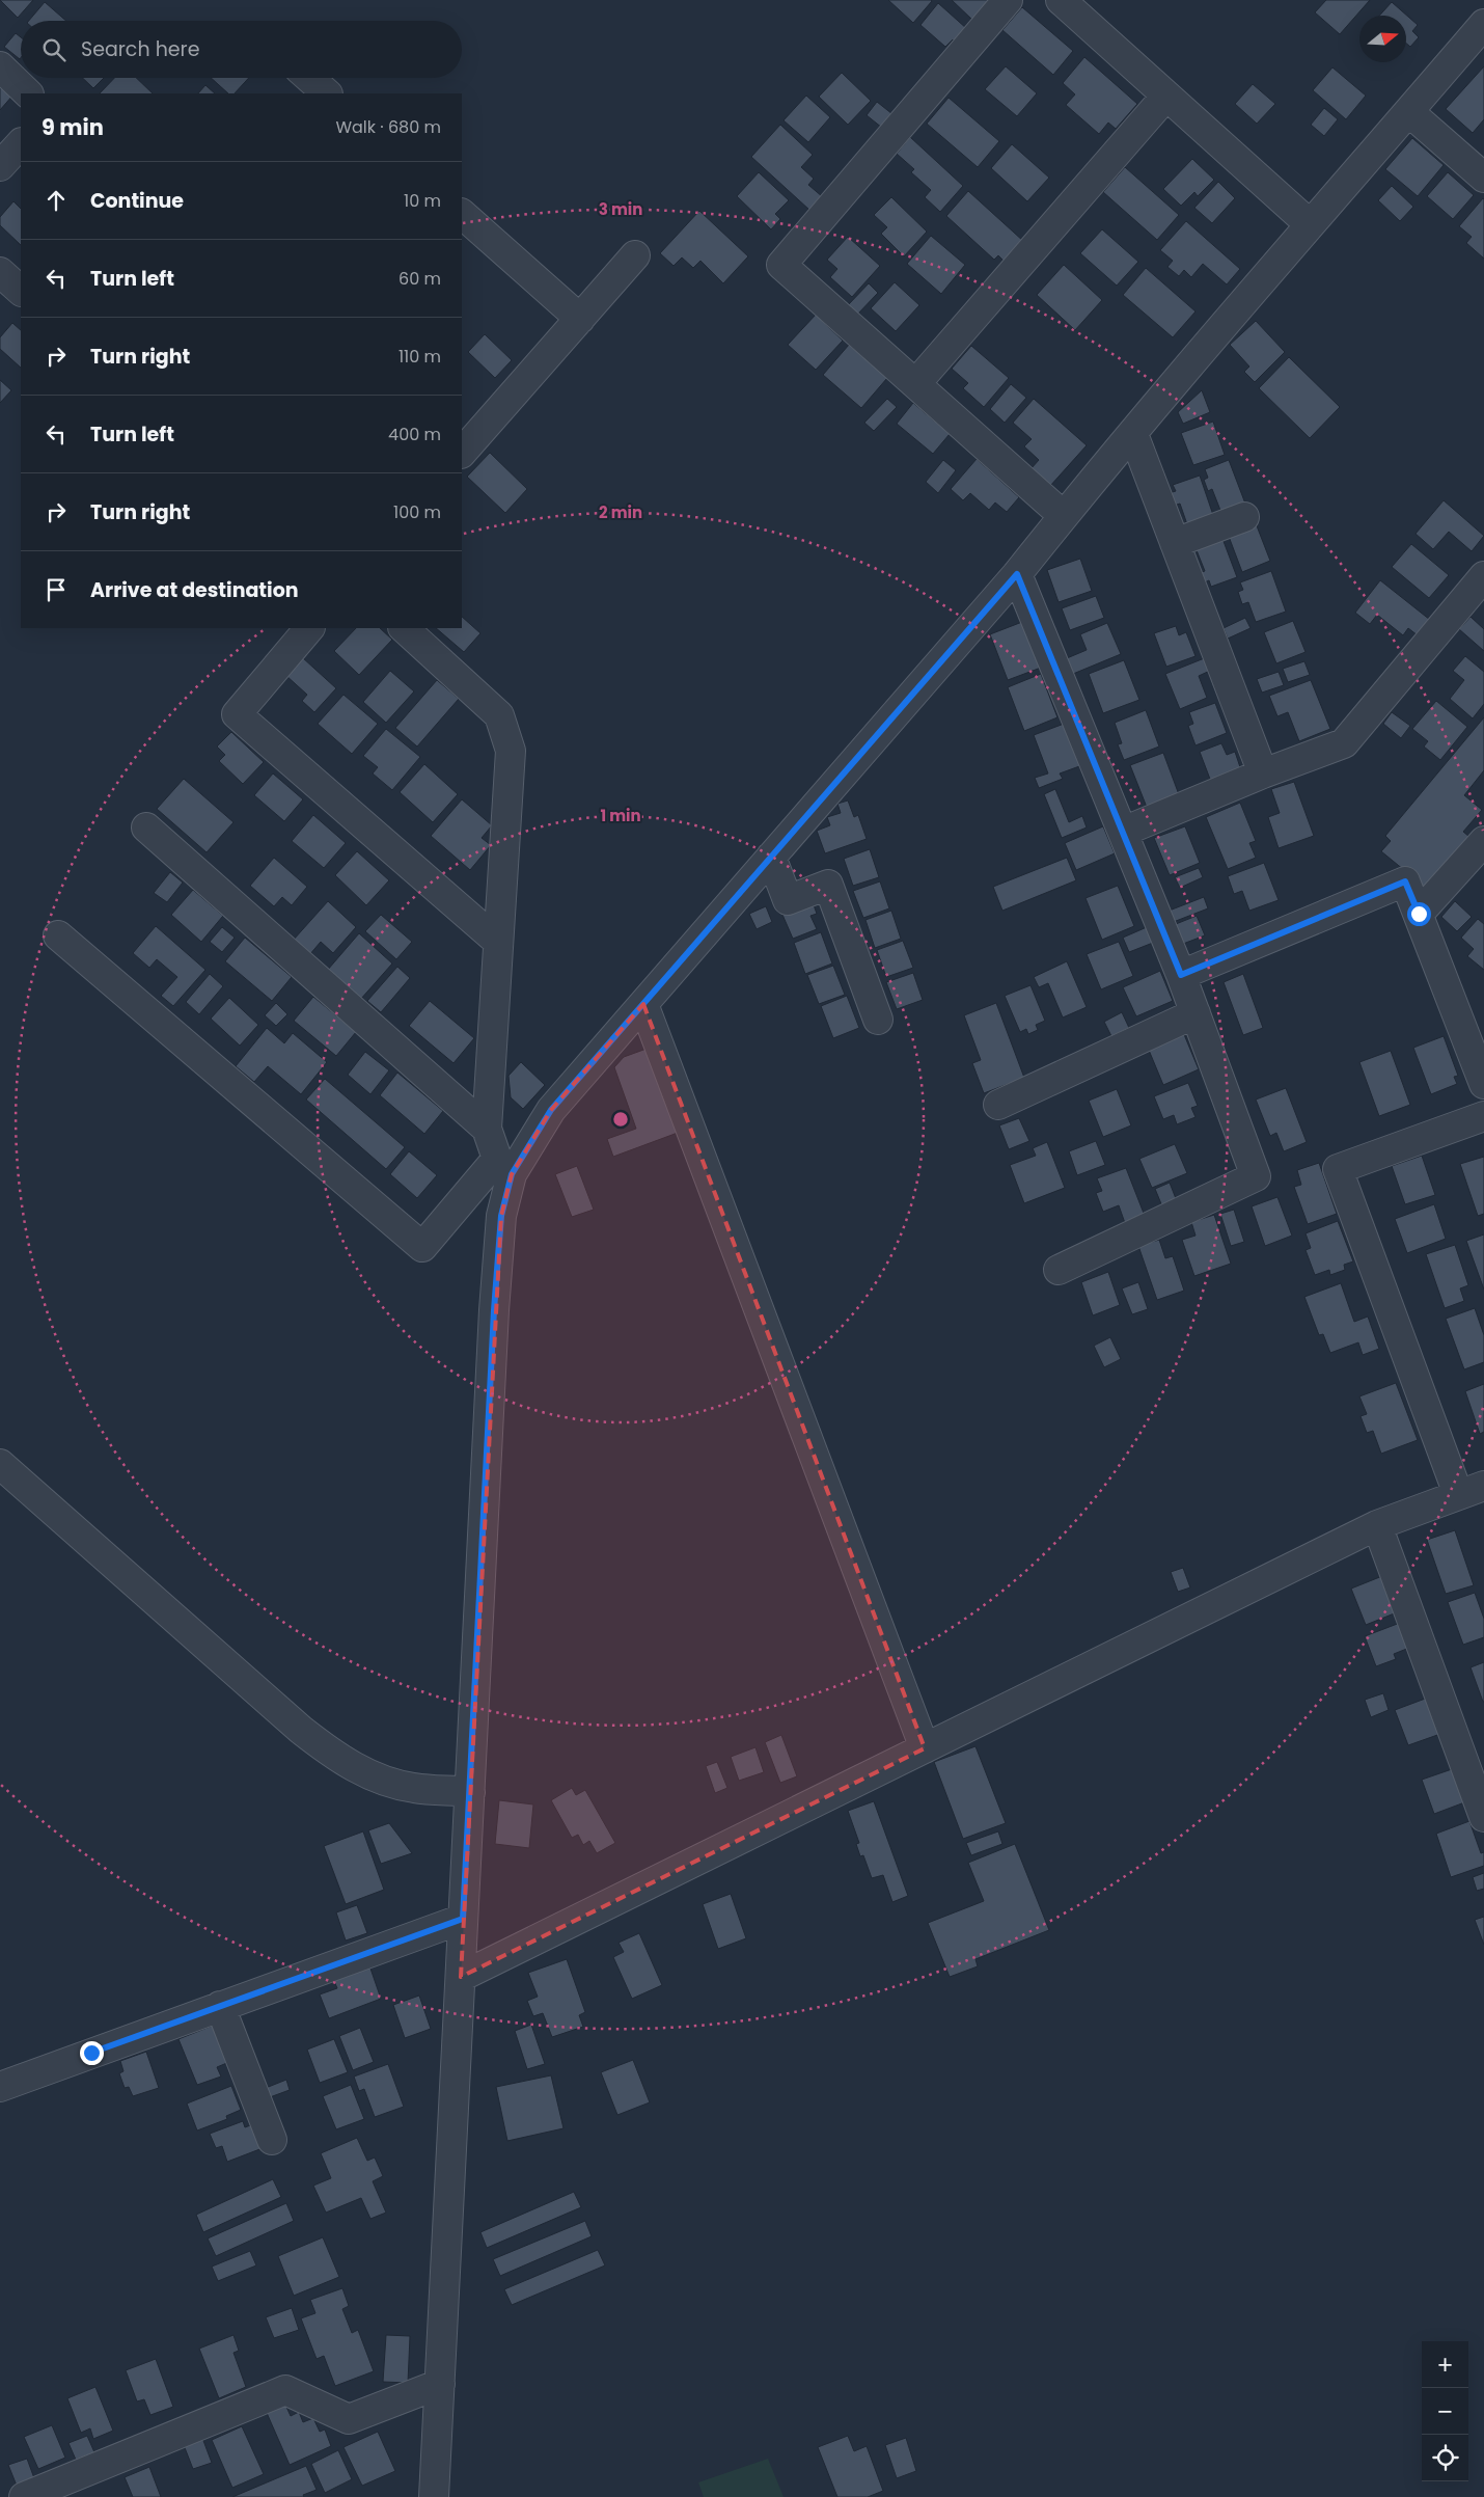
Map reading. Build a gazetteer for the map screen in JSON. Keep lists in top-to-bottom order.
{
  "north": "right",
  "page": {
    "search": "Search here",
    "heading": ["9 min", "Walk · 680 m"],
    "list": [
      ["Continue", "10 m"],
      ["Turn left", "60 m"],
      ["Turn right", "110 m"],
      ["Turn left", "400 m"],
      ["Turn right", "100 m"],
      "Arrive at destination"
    ],
    "map_buttons": ["+", "−"]
  },
  "rings": ["3 min", "2 min", "1 min"]
}
